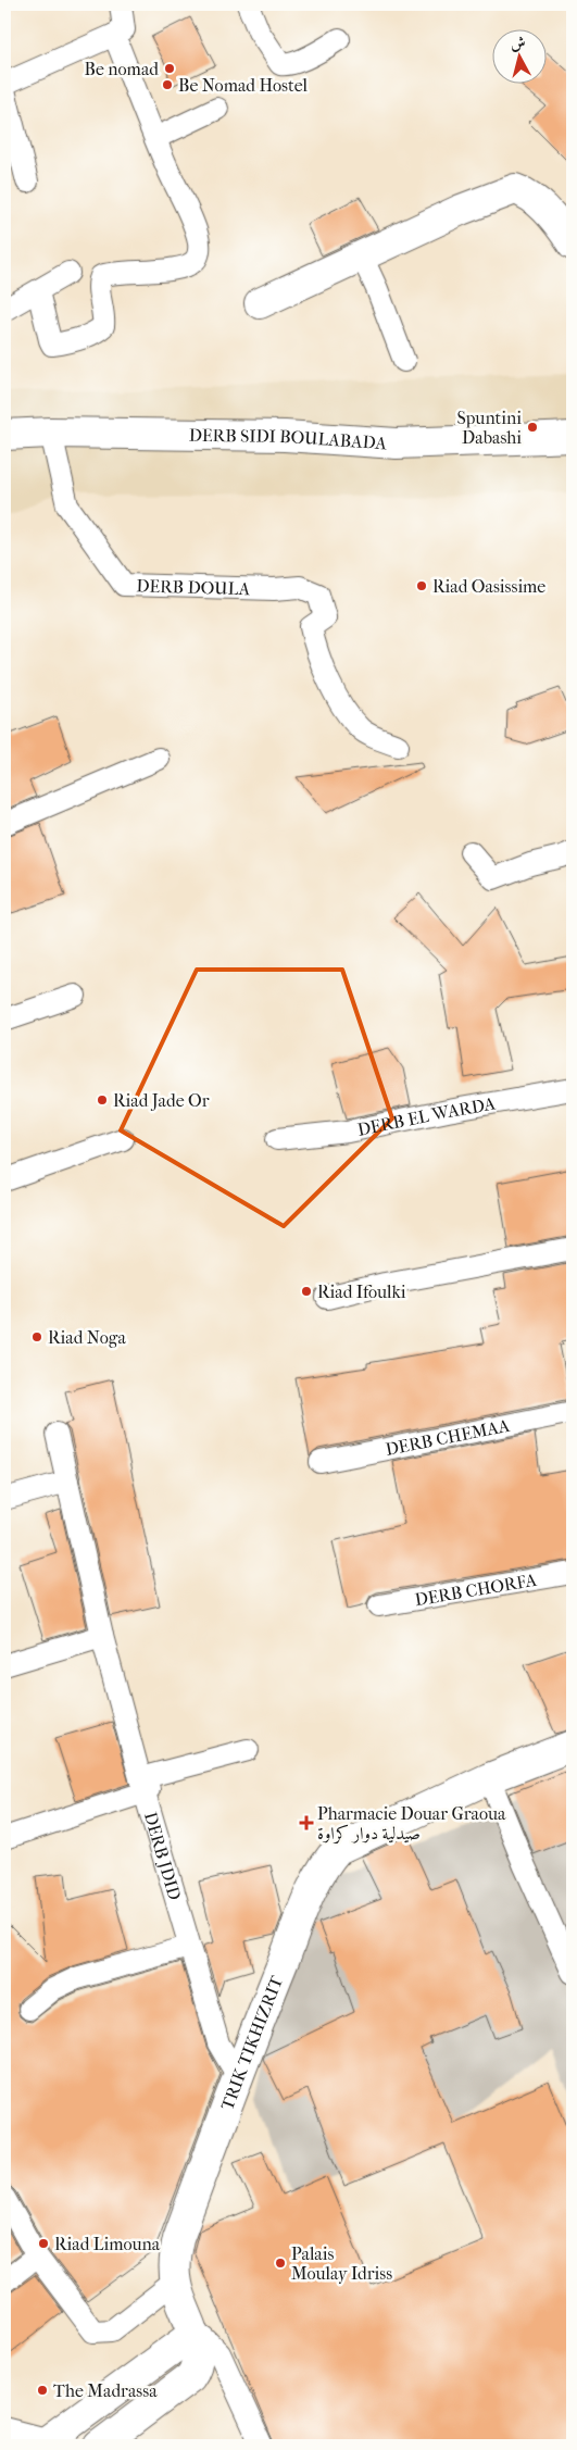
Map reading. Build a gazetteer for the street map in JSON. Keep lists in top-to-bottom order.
{
  "streets": {
    "street": ["DERB SIDI BOULABADA", "TRIK TIKHIZRIT"],
    "lane": [
      "DERB DOULA",
      "DERB EL WARDA",
      "DERB CHEMAA",
      "DERB CHORFA",
      "DERB JDID"
    ]
  },
  "crossings": [
    ["DERB SIDI BOULABADA", "DERB DOULA"],
    ["DERB JDID", "TRIK TIKHIZRIT"]
  ],
  "places": {
    "other": [
      "Be nomad",
      "Be Nomad Hostel",
      "Spuntini Dabashi",
      "Riad Oasissime",
      "Riad Jade Or",
      "Riad Ifoulki",
      "Riad Noga",
      "Riad Limouna",
      "Palais Moulay Idriss",
      "The Madrassa"
    ],
    "health": ["Pharmacie Douar Graoua صيدلية دوار كراوة"]
  },
  "north": "top"
}
